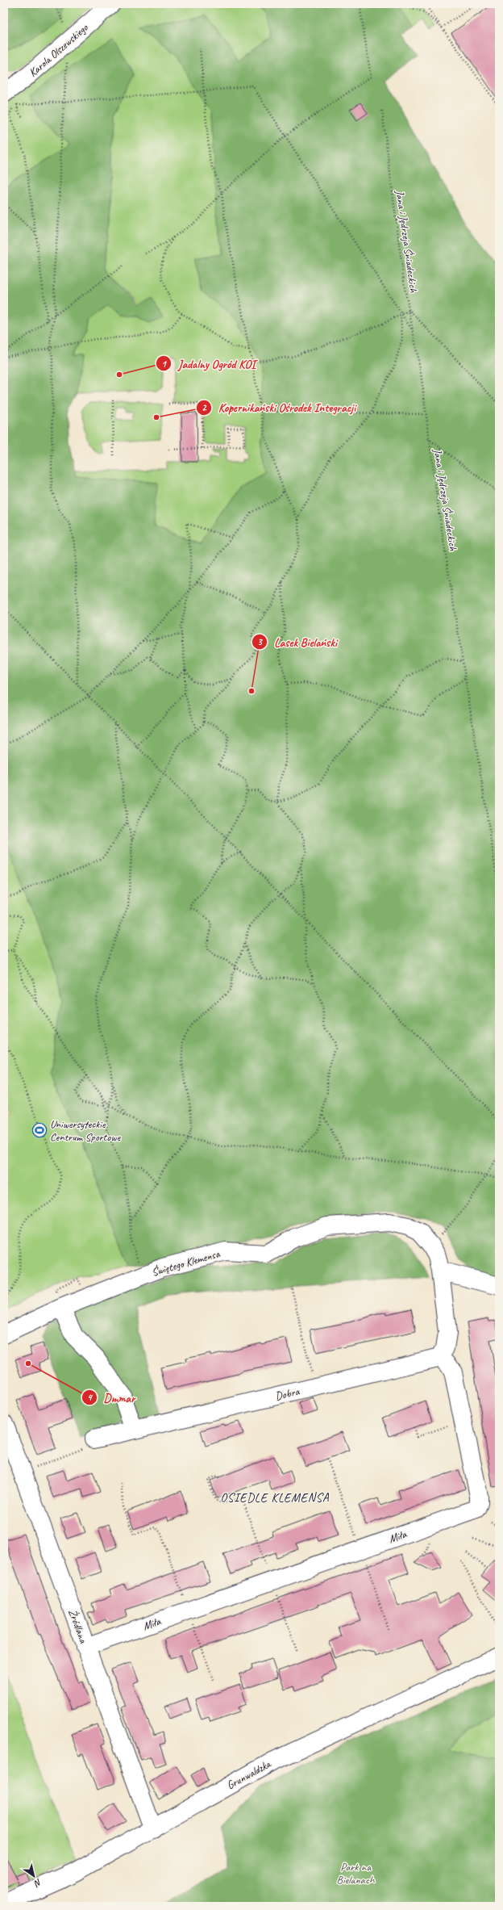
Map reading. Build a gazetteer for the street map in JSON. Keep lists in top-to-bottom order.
{
  "streets": {
    "street": [
      "Karola Olszewskiego",
      "Świętego Klemensa",
      "Dobra",
      "Miła",
      "Źródlana",
      "Grunwaldzka"
    ],
    "path": ["Jana i Jędrzeja Śniadeckich"]
  },
  "crossings": [
    ["Dobra", "Miła"],
    ["Miła", "Źródlana"],
    ["Źródlana", "Grunwaldzka"]
  ],
  "districts": ["OSIEDLE KLEMENSA"],
  "parks": ["Park na Bielanach"],
  "places": {
    "other": [
      "Jadalny Ogród KOI",
      "Kopernikański Ośrodek Integracji",
      "Lasek Bielański",
      "Dmmar"
    ],
    "sports": ["Uniwersyteckie Centrum Sportowe"]
  },
  "north": "bottom right"
}
